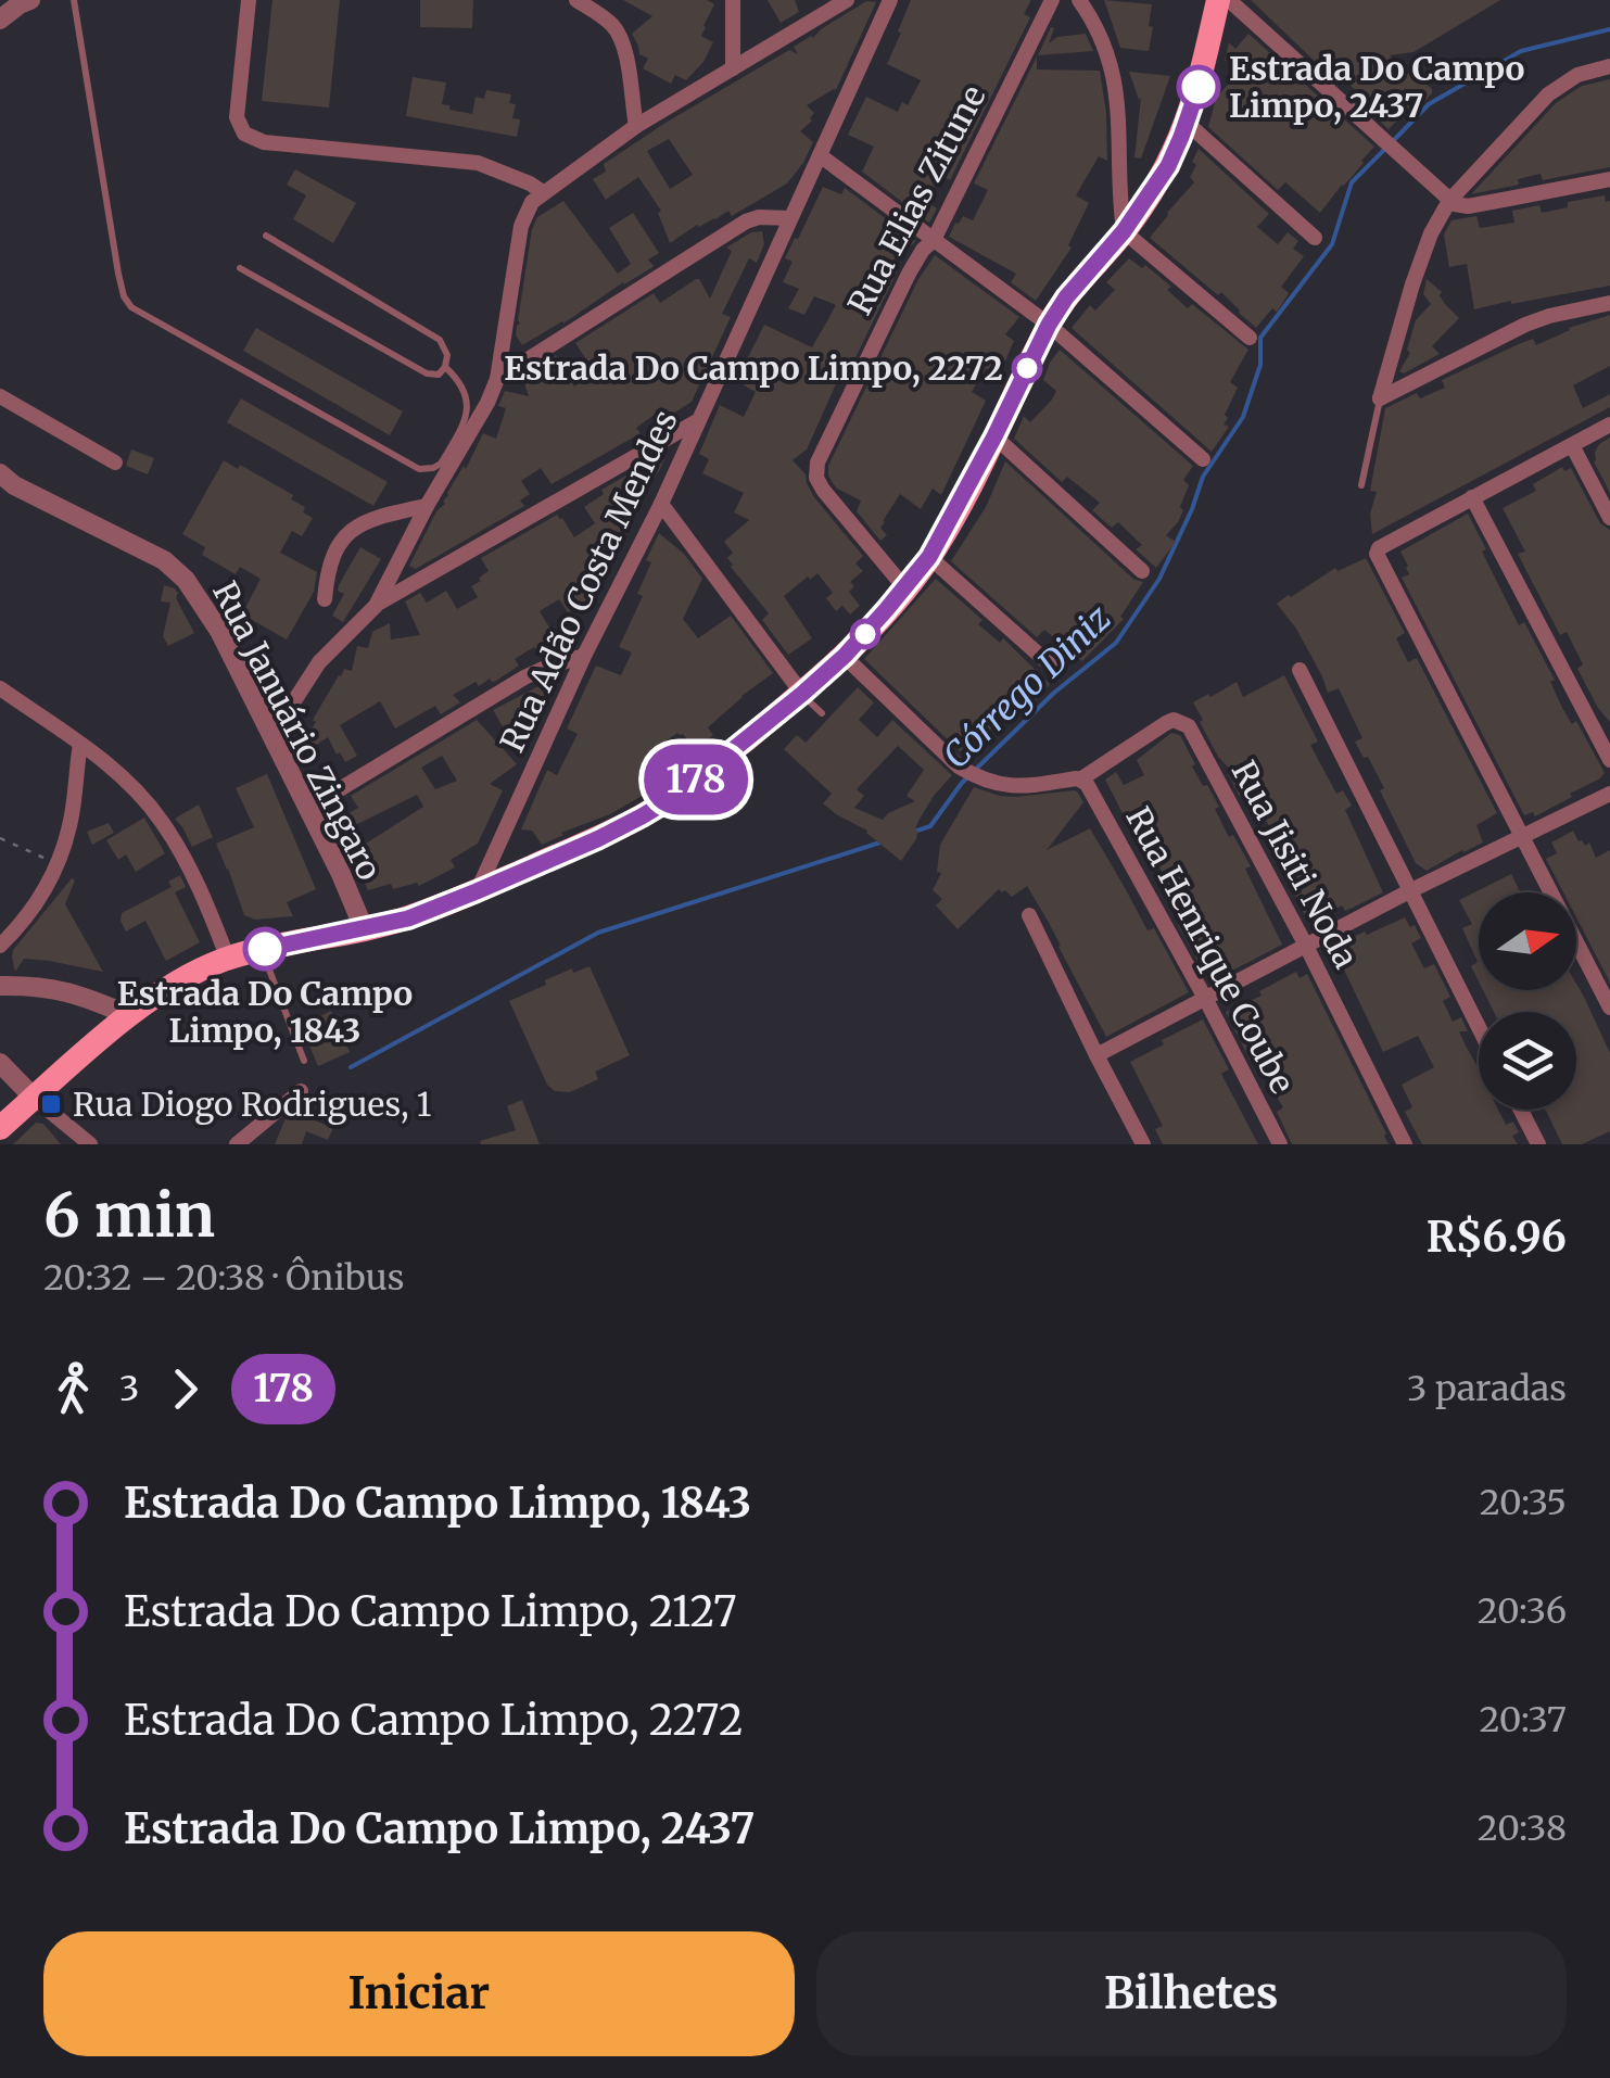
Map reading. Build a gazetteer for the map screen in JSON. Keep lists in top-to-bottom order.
{
  "streets": {
    "street": [
      "Rua Elias Zitune",
      "Rua Adão Costa Mendes",
      "Rua Januário Zingaro",
      "Rua Jisiti Noda",
      "Rua Henrique Coube"
    ]
  },
  "crossings": [
    ["Rua Jisiti Noda", "Rua Henrique Coube"]
  ],
  "water": ["Córrego Diniz"],
  "places": {
    "other": ["Estrada Do Campo Limpo, 2437", "Estrada Do Campo Limpo, 2272", "Estrada Do Campo Limpo, 1843"],
    "transit": ["Rua Diogo Rodrigues, 1"]
  },
  "lines": ["bus line 178"],
  "north": "right",
  "page": {
    "on_map": "178",
    "heading": ["6 min", "20:32 – 20:38 · Ônibus", "R$6.96"],
    "legs": ["3", "178", "3 paradas"],
    "list": [
      {
        "name": "Estrada Do Campo Limpo, 1843",
        "value": "20:35"
      },
      {
        "name": "Estrada Do Campo Limpo, 2127",
        "value": "20:36"
      },
      {
        "name": "Estrada Do Campo Limpo, 2272",
        "value": "20:37"
      },
      {
        "name": "Estrada Do Campo Limpo, 2437",
        "value": "20:38"
      }
    ],
    "buttons": ["Iniciar", "Bilhetes"]
  }
}
